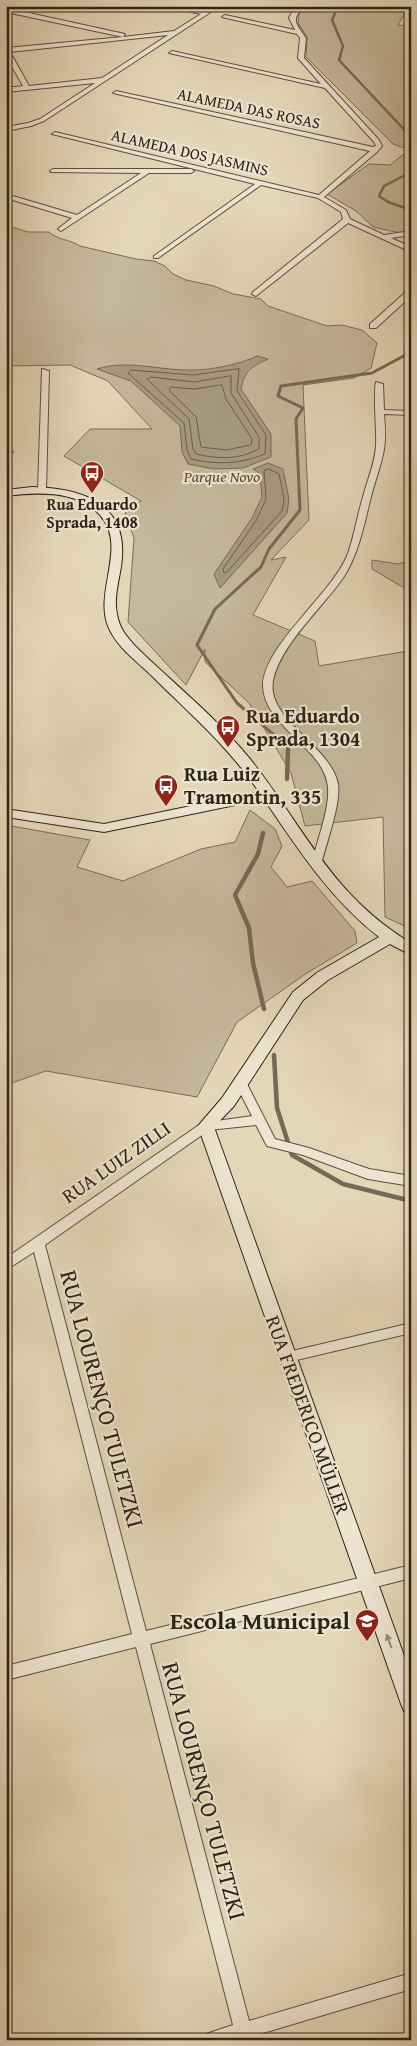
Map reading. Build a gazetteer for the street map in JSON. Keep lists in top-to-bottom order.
{
  "streets": {
    "main road": ["RUA LUIZ ZILLI", "RUA FREDERICO MÜLLER"],
    "street": ["ALAMEDA DAS ROSAS", "ALAMEDA DOS JASMINS", "RUA LOURENÇO TULETZKI"]
  },
  "crossings": [
    ["RUA LUIZ ZILLI", "RUA LOURENÇO TULETZKI"],
    ["RUA LUIZ ZILLI", "RUA FREDERICO MÜLLER"]
  ],
  "parks": ["Parque Novo"],
  "places": {
    "bus stop": ["Rua Eduardo Sprada, 1408", "Rua Eduardo Sprada, 1304", "Rua Luiz Tramontin, 335"],
    "school or university": ["Escola Municipal"]
  }
}
